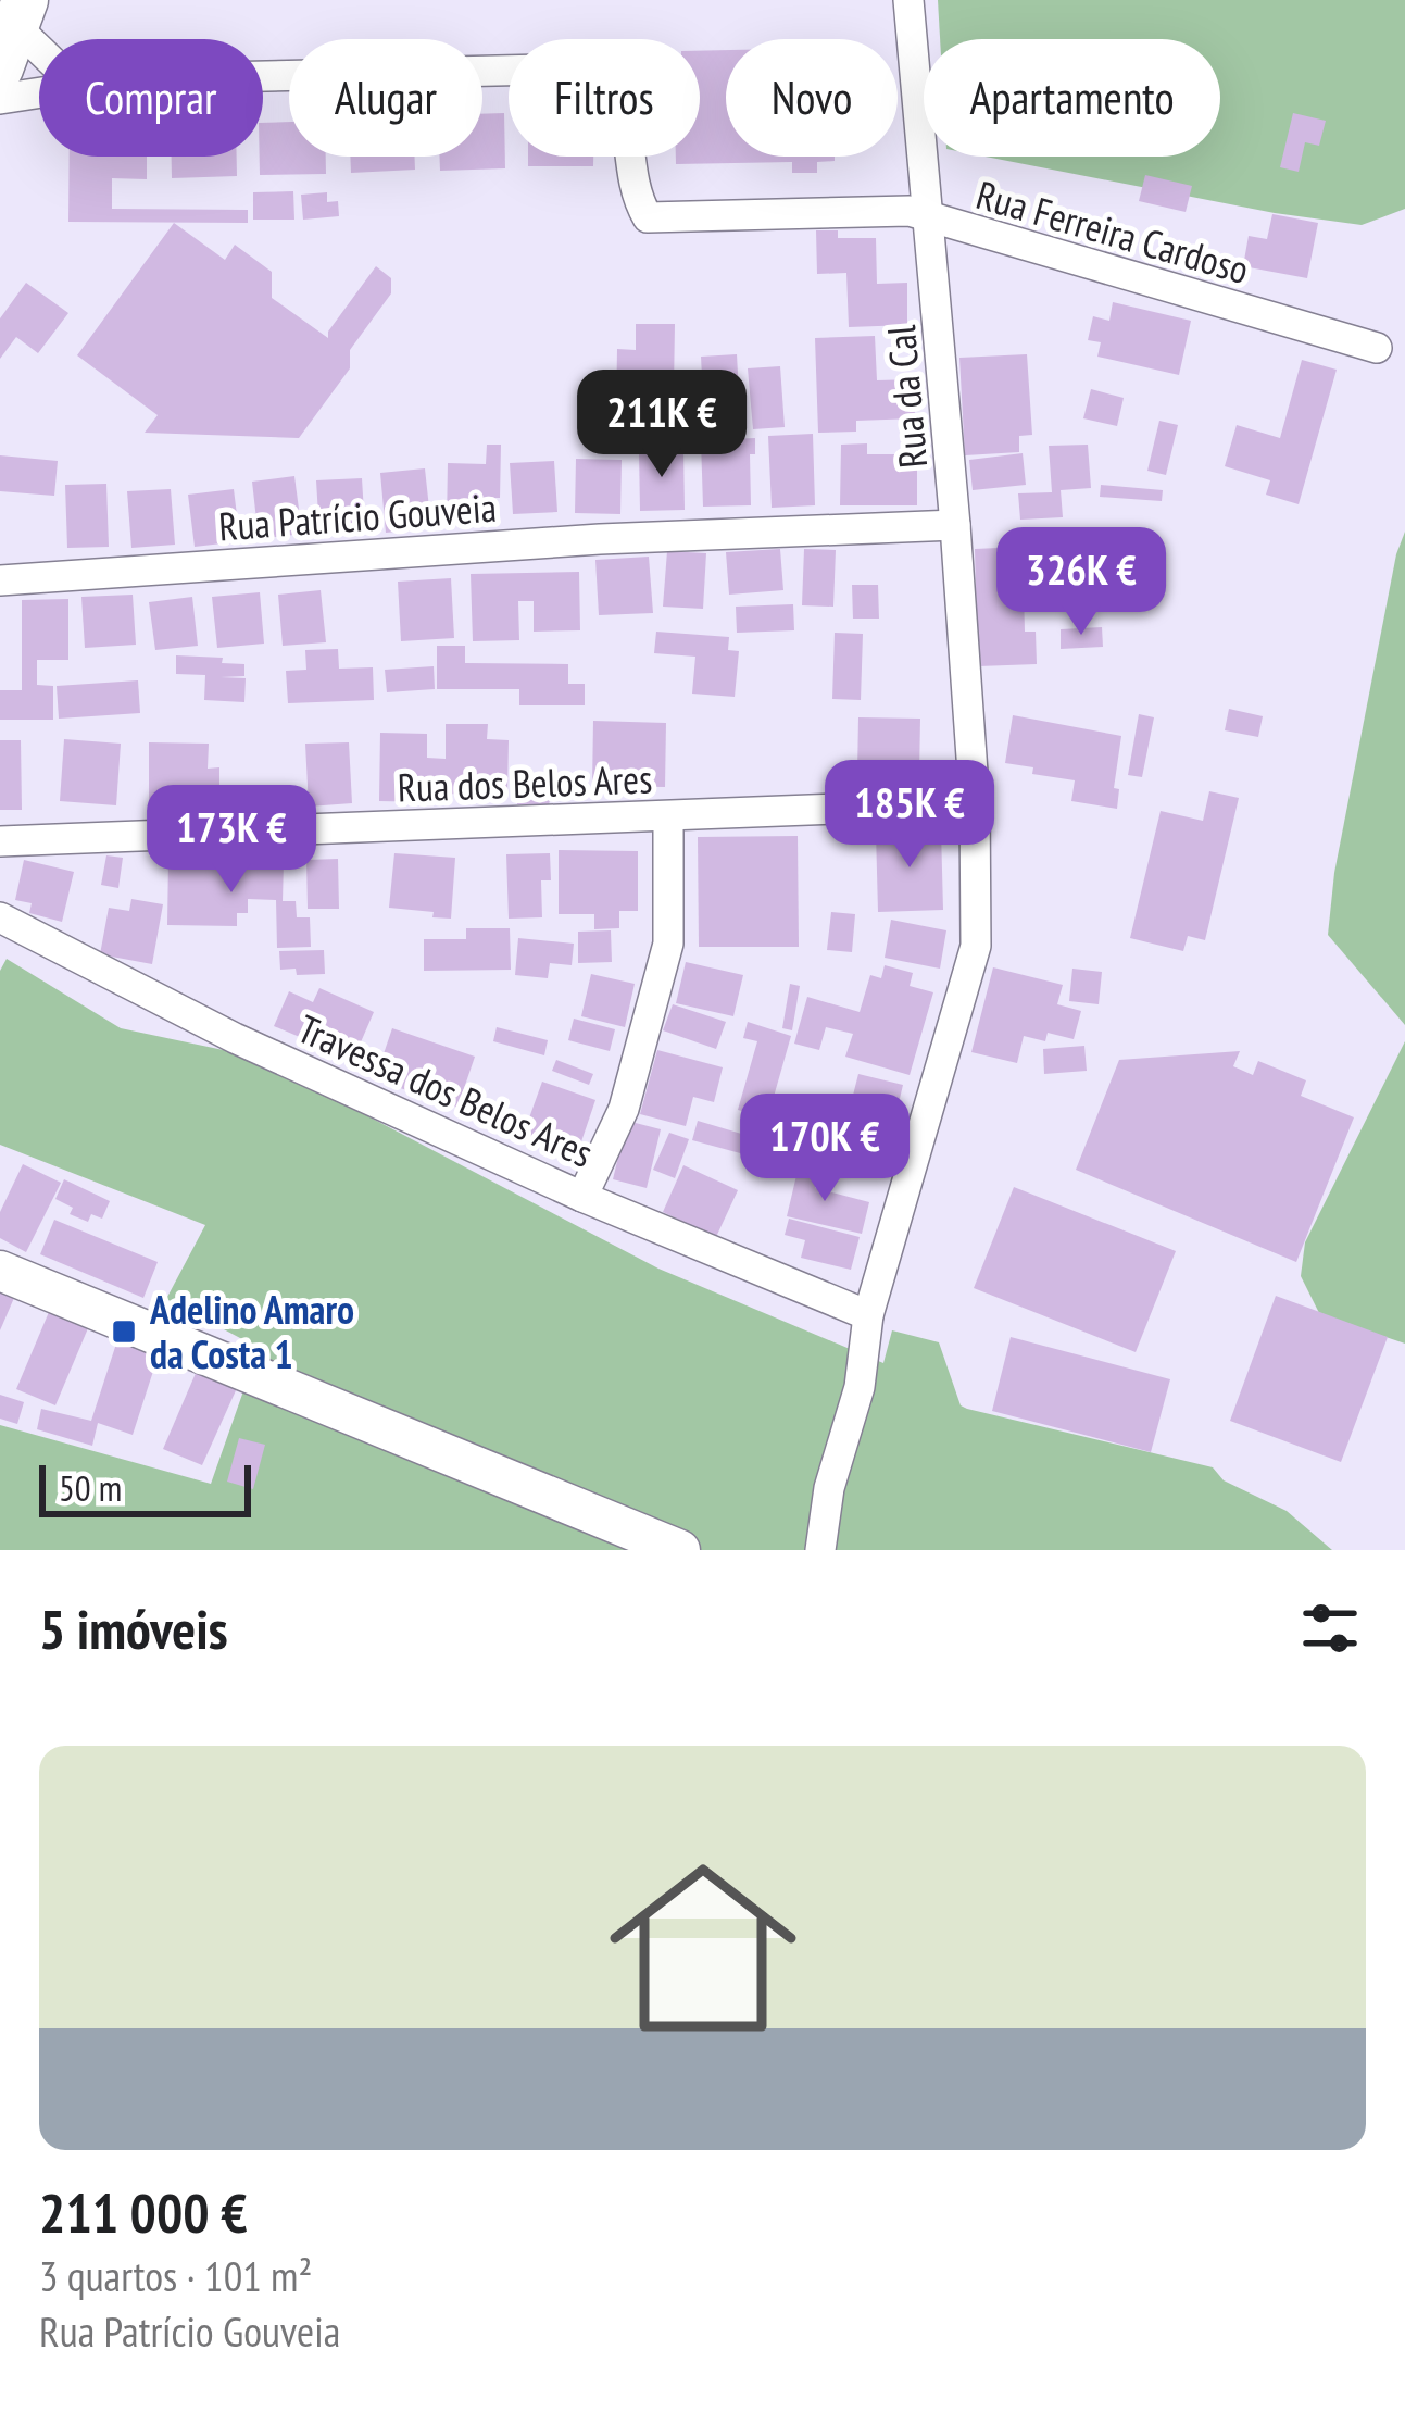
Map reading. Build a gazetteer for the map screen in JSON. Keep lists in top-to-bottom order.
{
  "streets": {
    "street": [
      "Rua Ferreira Cardoso",
      "Rua da Cal",
      "Rua Patrício Gouveia",
      "Rua dos Belos Ares",
      "Travessa dos Belos Ares"
    ]
  },
  "crossings": [
    ["Rua Ferreira Cardoso", "Rua da Cal"],
    ["Rua da Cal", "Rua Patrício Gouveia"],
    ["Rua da Cal", "Rua dos Belos Ares"],
    ["Rua da Cal", "Travessa dos Belos Ares"]
  ],
  "places": {
    "transit": ["Adelino Amaro da Costa 1"]
  },
  "scale_bar": "50 m",
  "page": {
    "chip": [
      "Comprar",
      "Alugar",
      "Filtros",
      "Novo",
      "Apartamento"
    ],
    "price": [
      "211K €",
      "326K €",
      "185K €",
      "173K €",
      "170K €"
    ],
    "scale": "50 m",
    "heading": "5 imóveis",
    "list": [
      {
        "name": "211 000 €",
        "note": "3 quartos · 101 m² · Rua Patrício Gouveia"
      }
    ]
  }
}
